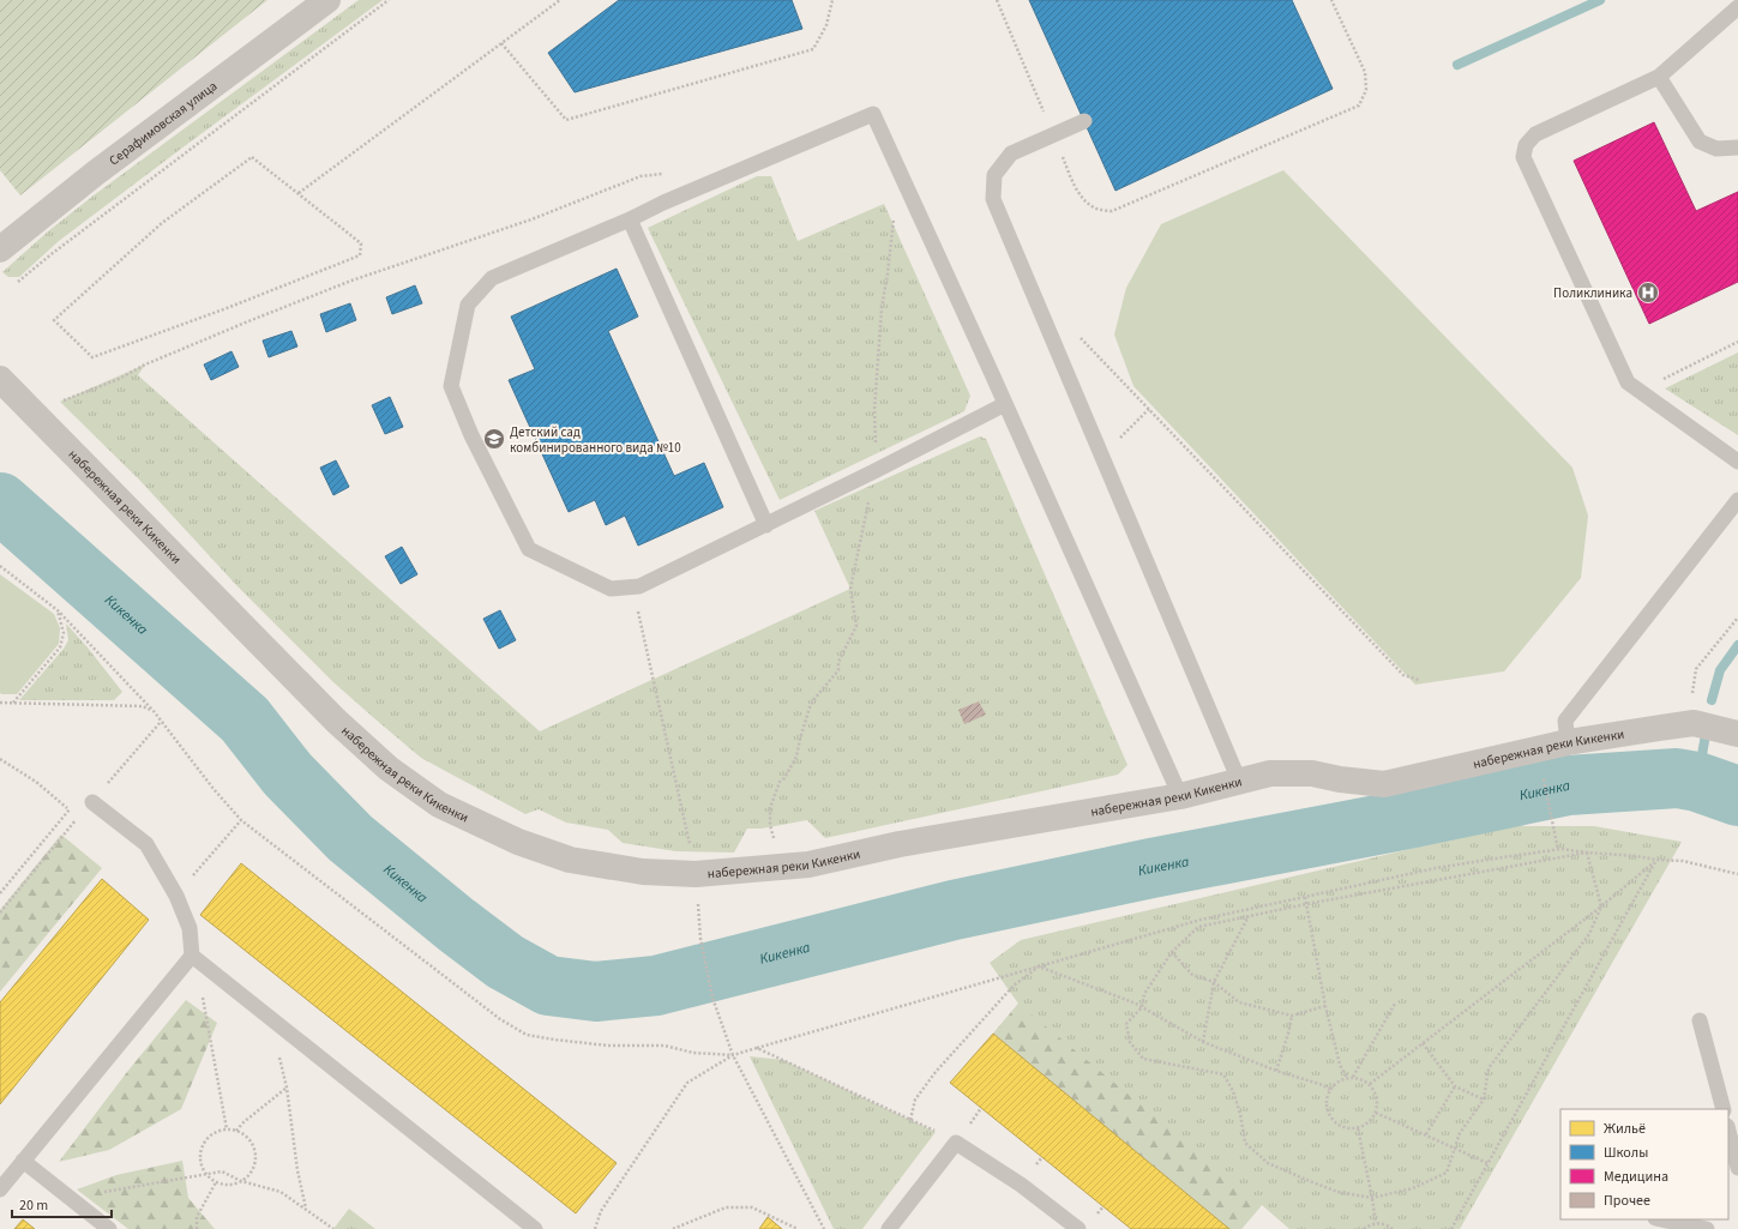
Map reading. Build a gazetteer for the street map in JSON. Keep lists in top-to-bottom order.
{
  "streets": {
    "street": ["Серафимовская улица", "набережная реки Кикенки"]
  },
  "water": ["Кикенка"],
  "places": {
    "hospital": ["Поликлиника"],
    "school or university": ["Детский сад комбинированного вида №10"]
  },
  "legend": [
    "Жильё",
    "Школы",
    "Медицина",
    "Прочее"
  ],
  "scale_bar": "20 m"
}
